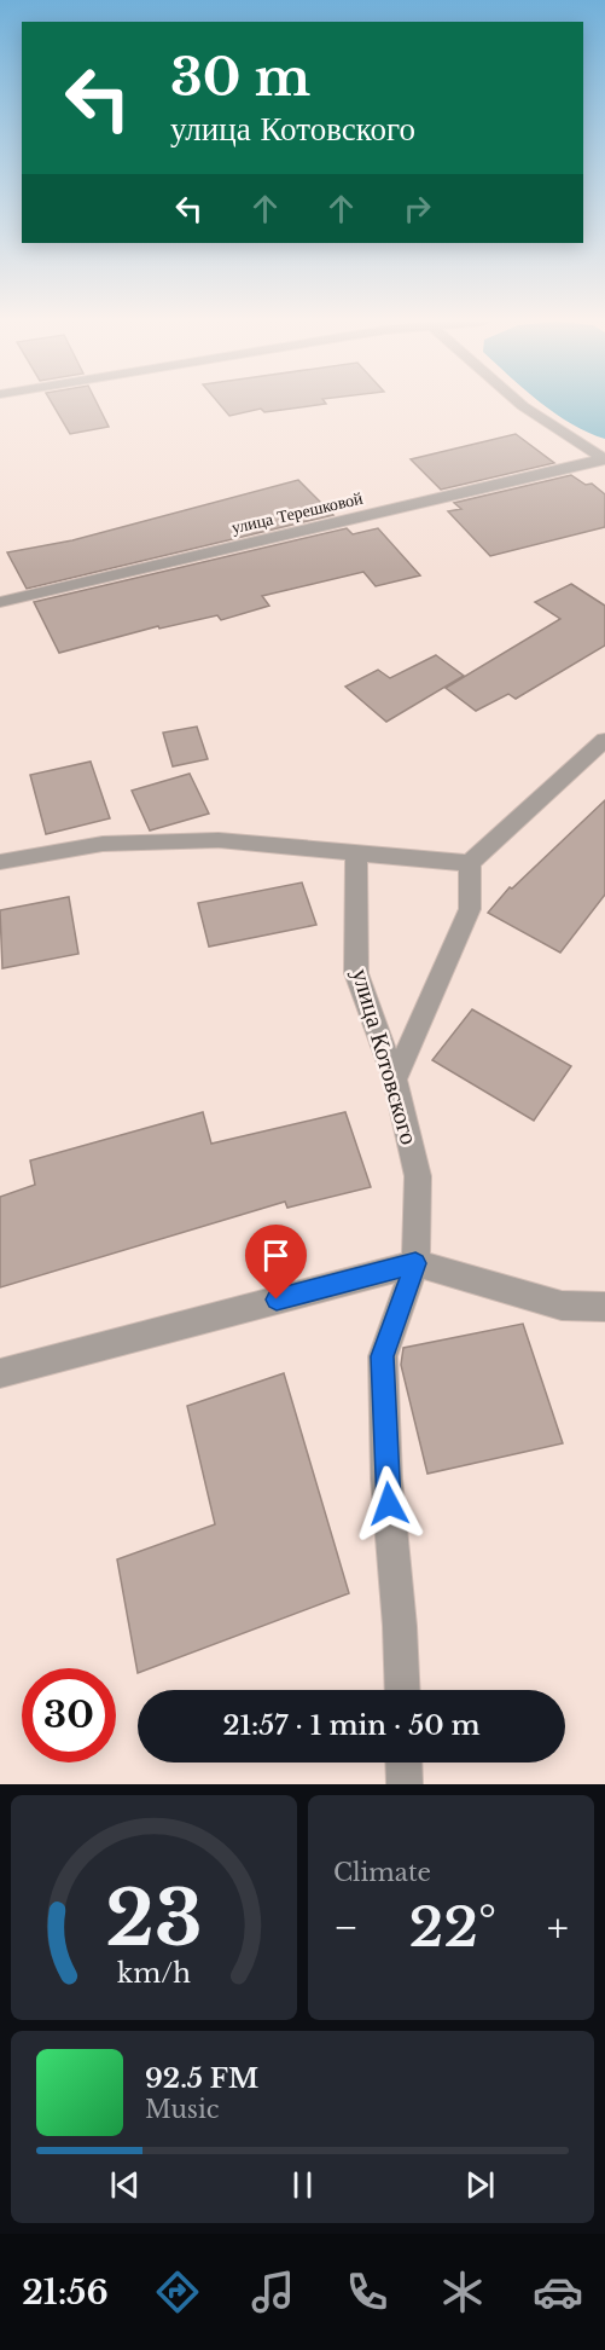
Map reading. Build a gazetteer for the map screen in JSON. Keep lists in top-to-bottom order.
{
  "streets": {
    "street": ["улица Терешковой", "улица Котовского"]
  },
  "page": {
    "turn": ["30 m", "улица Котовского"],
    "limit": "30",
    "trip": "21:57 · 1 min · 50 m",
    "tile": "Climate",
    "heat": ["−", "22°", "+"],
    "song": ["92.5 FM", "Music"],
    "tabs": "21:56",
    "gauge": ["23", "km/h"]
  }
}
